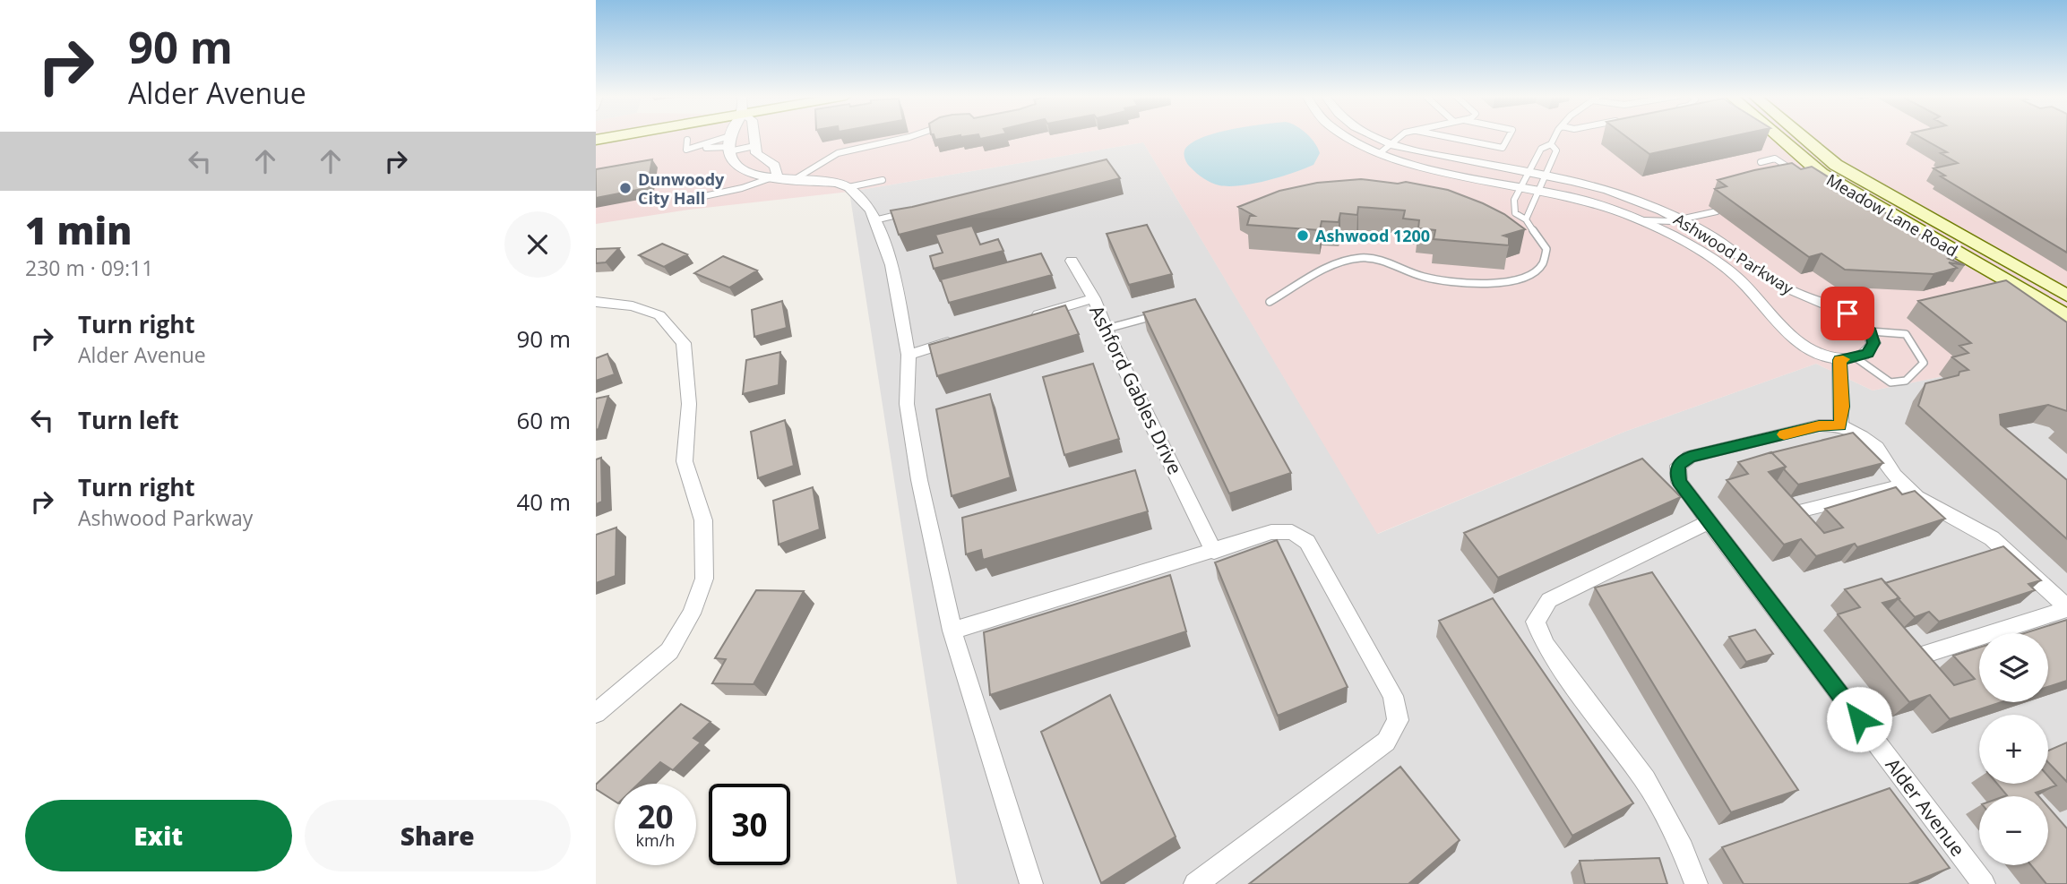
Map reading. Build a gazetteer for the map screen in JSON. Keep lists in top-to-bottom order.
{
  "streets": {
    "street": [
      "Meadow Lane Road",
      "Ashwood Parkway",
      "Ashford Gables Drive",
      "Alder Avenue"
    ]
  },
  "places": ["Dunwoody City Hall", "Ashwood 1200"],
  "page": {
    "turn": ["90 m", "Alder Avenue"],
    "heading": ["1 min", "230 m · 09:11"],
    "list": [
      {
        "name": "Turn right",
        "note": "Alder Avenue",
        "value": "90 m"
      },
      {
        "name": "Turn left",
        "value": "60 m"
      },
      {
        "name": "Turn right",
        "note": "Ashwood Parkway",
        "value": "40 m"
      }
    ],
    "map_buttons": ["+", "−"],
    "speed": "20 km/h",
    "limit": "30",
    "buttons": ["Exit", "Share"]
  }
}
